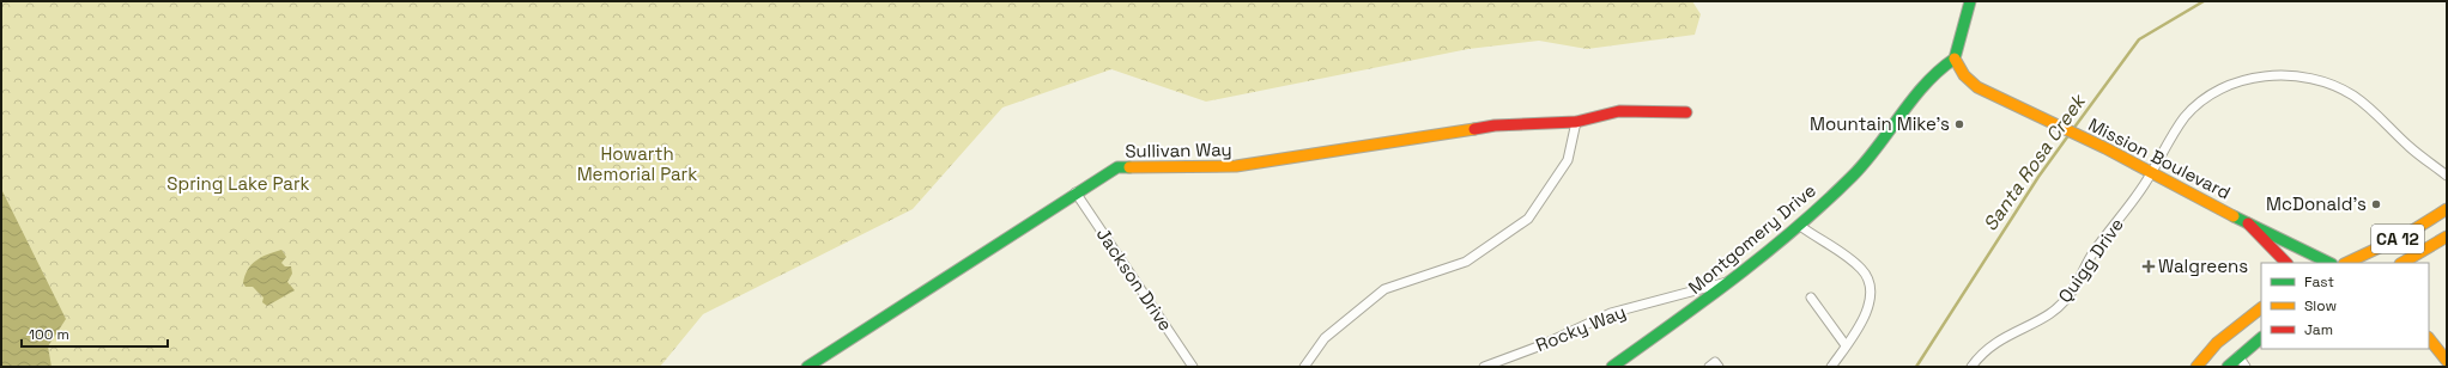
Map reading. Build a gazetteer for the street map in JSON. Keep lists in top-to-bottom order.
{
  "streets": {
    "street": [
      "Sullivan Way",
      "Mission Boulevard",
      "Montgomery Drive",
      "CA 12",
      "Quigg Drive",
      "Jackson Drive",
      "Rocky Way"
    ]
  },
  "crossings": [
    ["Sullivan Way", "Jackson Drive"],
    ["Mission Boulevard", "Montgomery Drive"],
    ["Mission Boulevard", "Quigg Drive"],
    ["Montgomery Drive", "Rocky Way"]
  ],
  "water": ["Santa Rosa Creek"],
  "parks": ["Howarth Memorial Park", "Spring Lake Park"],
  "places": {
    "other": ["Mountain Mike's", "McDonald's"],
    "health": ["Walgreens"]
  },
  "legend": ["Fast", "Slow", "Jam"],
  "scale_bar": "100 m"
}
